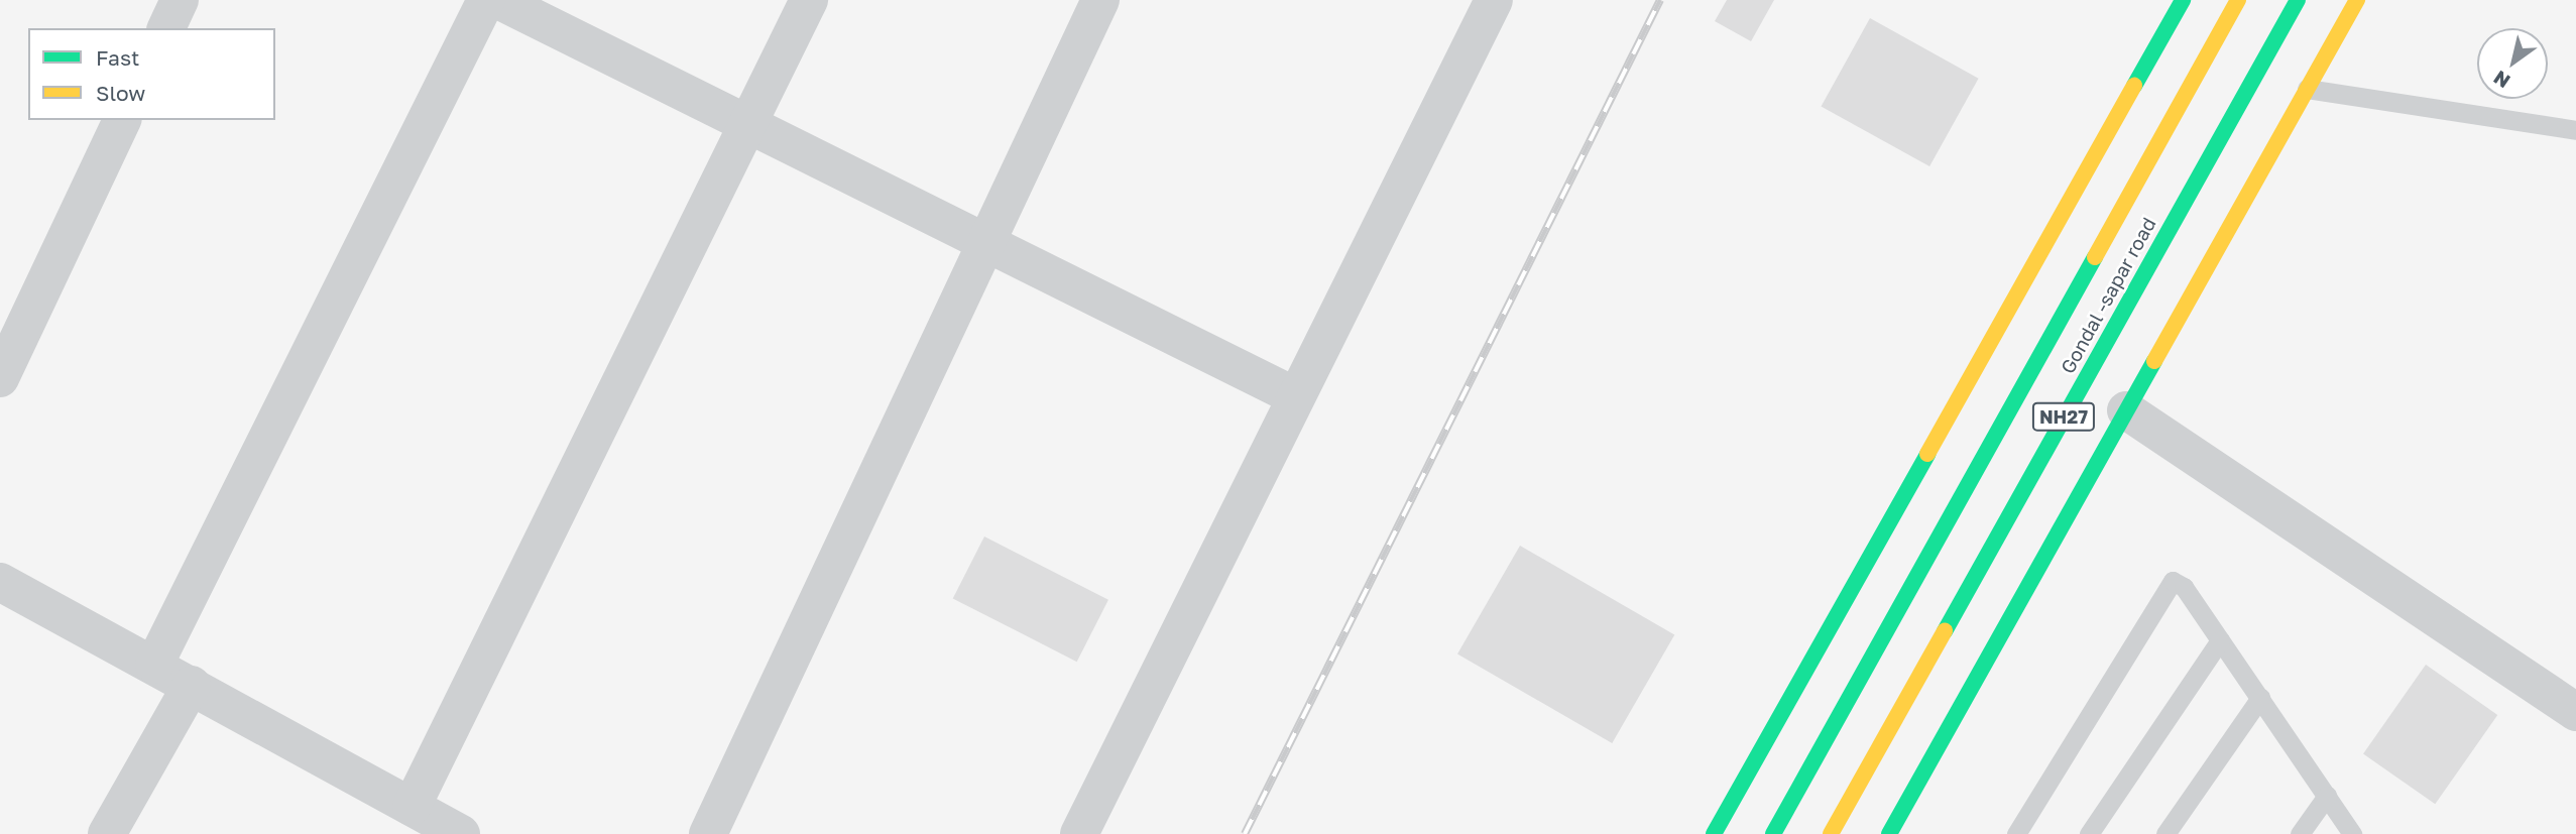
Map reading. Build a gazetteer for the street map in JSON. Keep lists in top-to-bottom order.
{
  "streets": {
    "main road": ["Gondal -sapar road", "NH27"]
  },
  "legend": ["Fast", "Slow"],
  "north": "bottom left"
}
